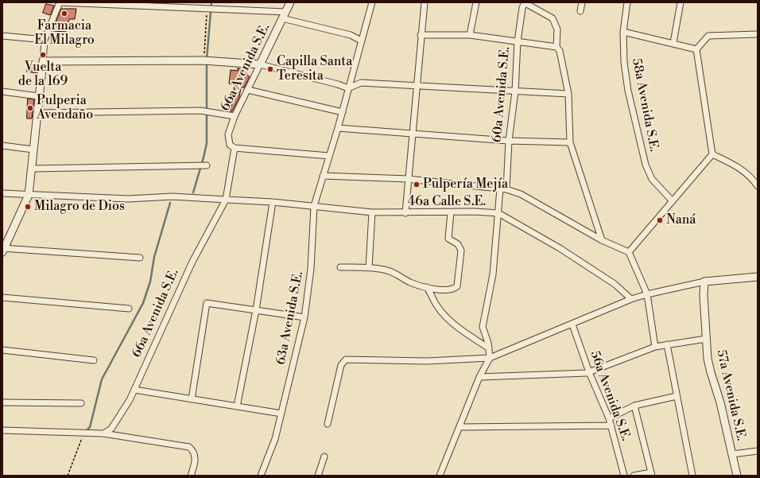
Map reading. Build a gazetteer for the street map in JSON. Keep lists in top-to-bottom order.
{
  "streets": {
    "street": [
      "66a Avenida S.E.",
      "60a Avenida S.E.",
      "58a Avenida S.E.",
      "46a Calle S.E.",
      "63a Avenida S.E.",
      "57a Avenida S.E.",
      "56a Avenida S.E."
    ]
  },
  "crossings": [
    ["66a Avenida S.E.", "46a Calle S.E."],
    ["46a Calle S.E.", "63a Avenida S.E."]
  ],
  "places": [
    "Farmacia El Milagro",
    "Vuelta de la 169",
    "Capilla Santa Teresita",
    "Pulperia Avendaño",
    "Pulpería Mejía",
    "Milagro de Dios",
    "Naná"
  ]
}
